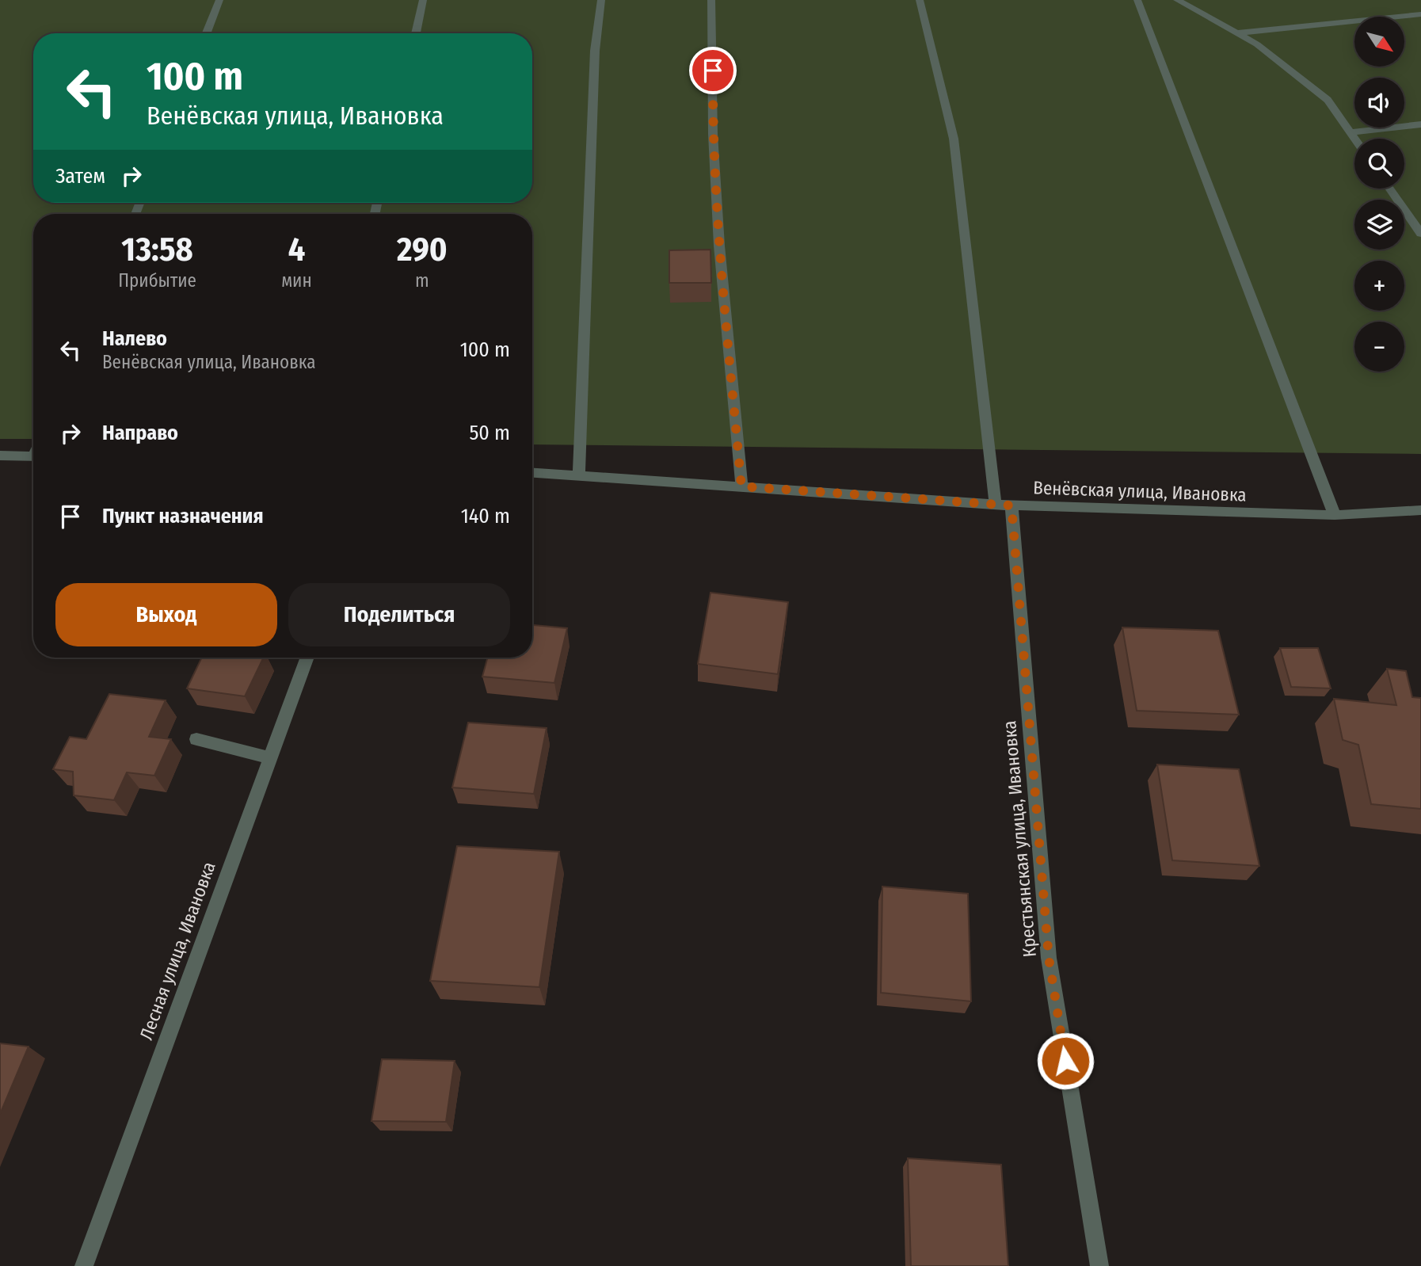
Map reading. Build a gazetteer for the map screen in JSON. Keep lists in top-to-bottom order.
{
  "streets": {
    "street": ["Венёвская улица, Ивановка", "Крестьянская улица, Ивановка", "Лесная улица, Ивановка"]
  },
  "crossings": [
    ["Венёвская улица, Ивановка", "Крестьянская улица, Ивановка"]
  ],
  "north": "bottom right",
  "page": {
    "map_buttons": ["+", "−"],
    "turn": ["100 m", "Венёвская улица, Ивановка"],
    "then": "Затем",
    "eta": [
      "13:58",
      "Прибытие",
      "4",
      "мин",
      "290",
      "m"
    ],
    "list": [
      {
        "name": "Налево",
        "note": "Венёвская улица, Ивановка",
        "value": "100 m"
      },
      {
        "name": "Направо",
        "value": "50 m"
      },
      {
        "name": "Пункт назначения",
        "value": "140 m"
      }
    ],
    "buttons": ["Выход", "Поделиться"]
  }
}
